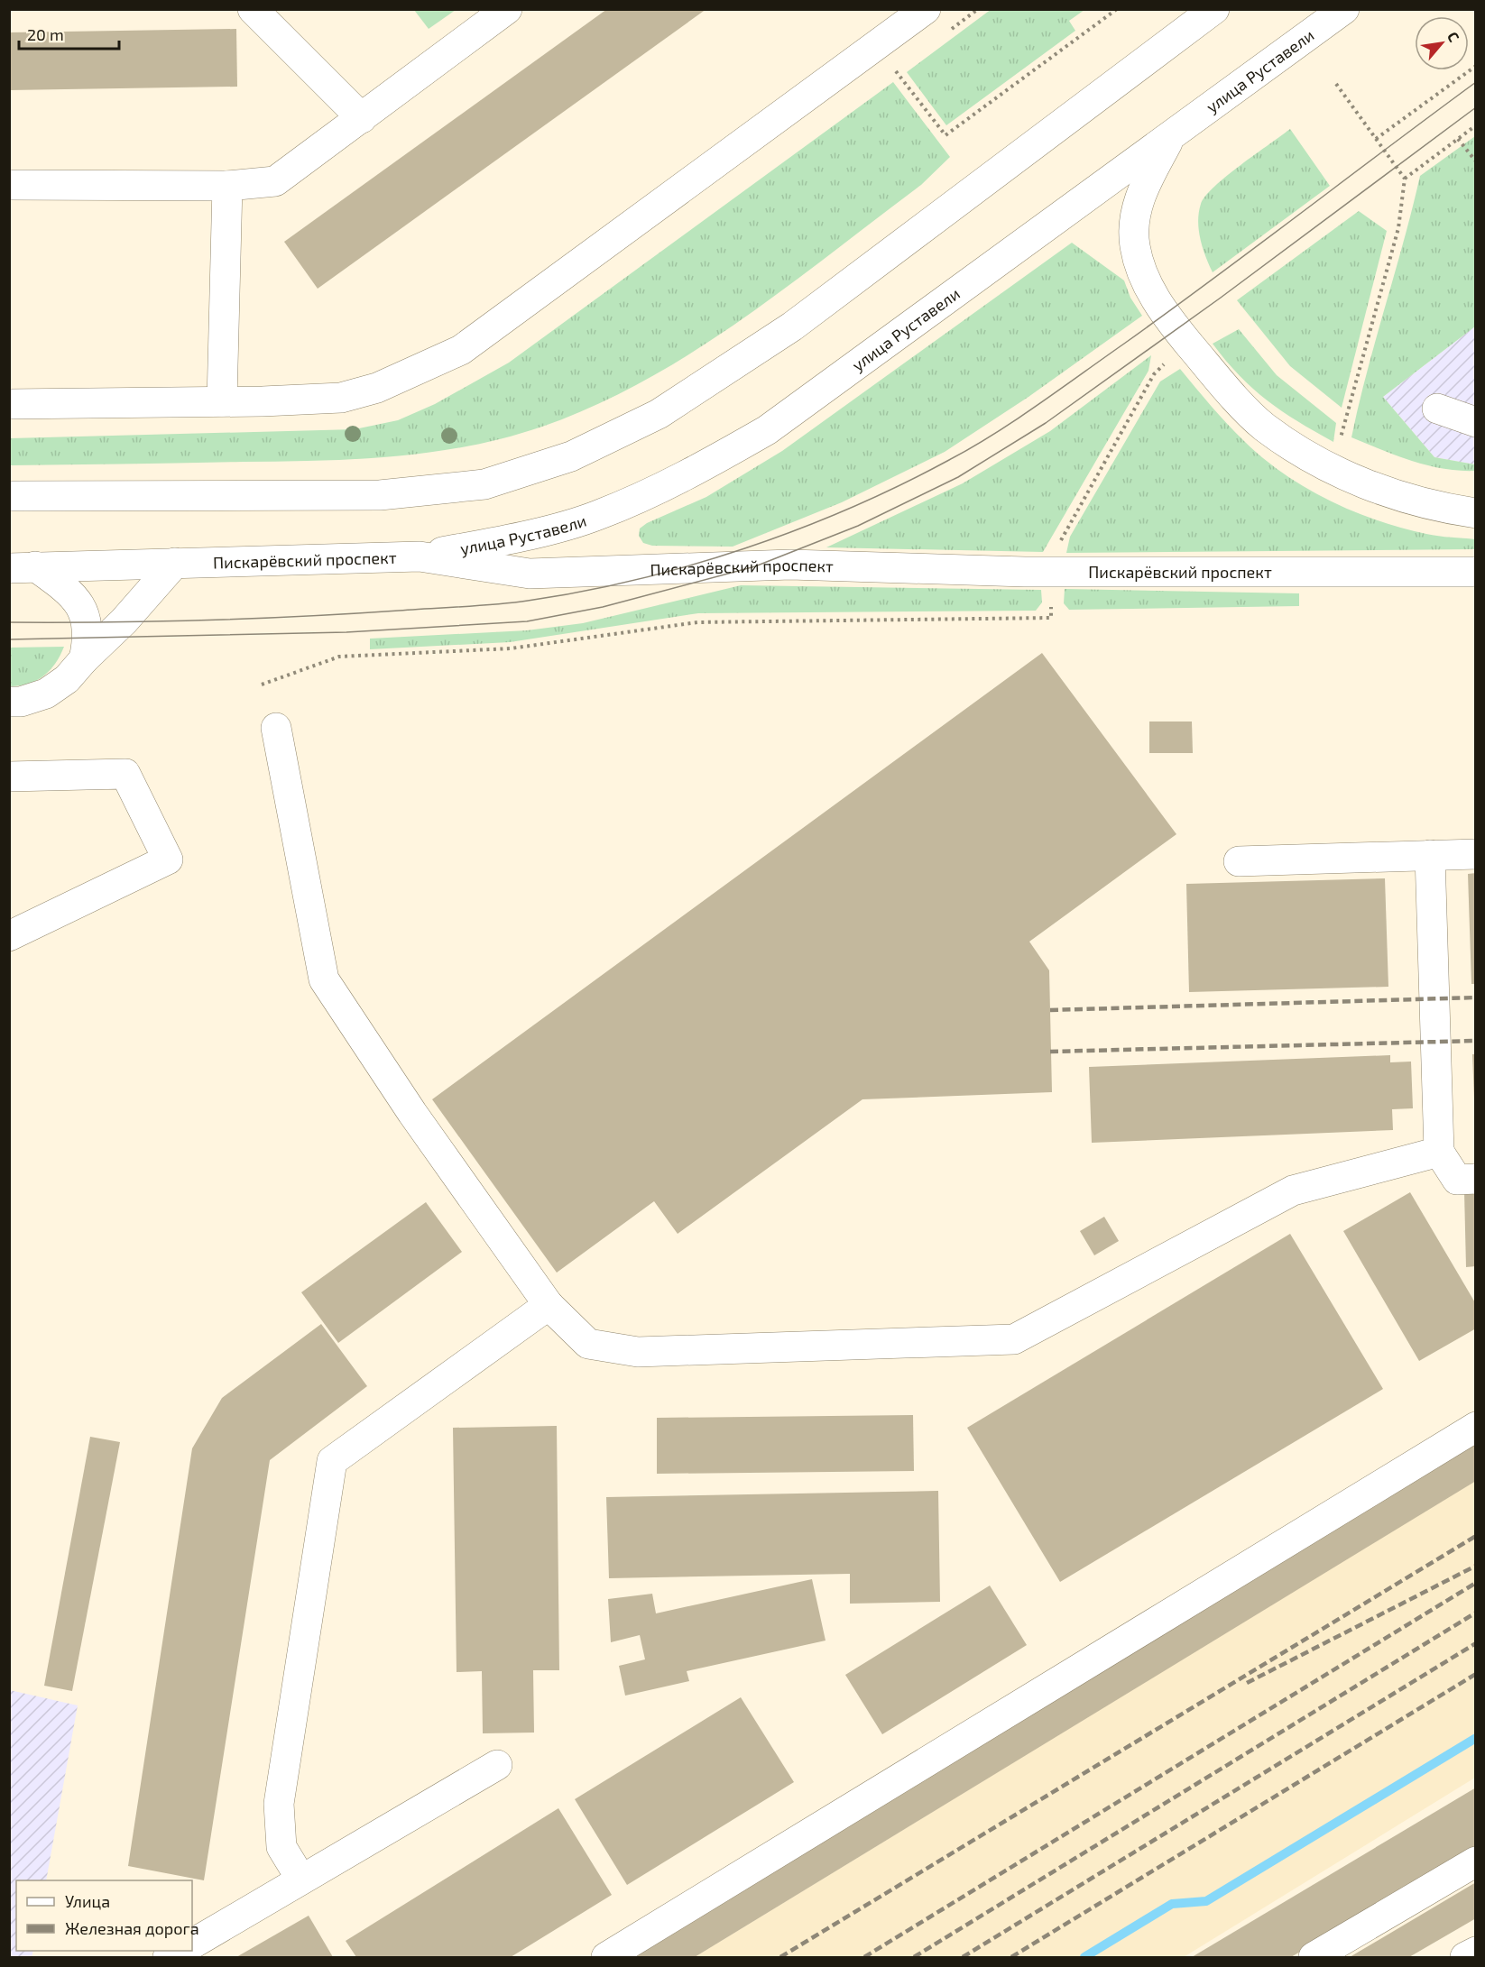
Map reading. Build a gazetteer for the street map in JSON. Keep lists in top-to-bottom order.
{
  "streets": {
    "main road": ["улица Руставели", "Пискарёвский проспект"]
  },
  "crossings": [
    ["улица Руставели", "Пискарёвский проспект"]
  ],
  "legend": ["Улица", "Железная дорога"],
  "scale_bar": "20 m",
  "north": "top right"
}
